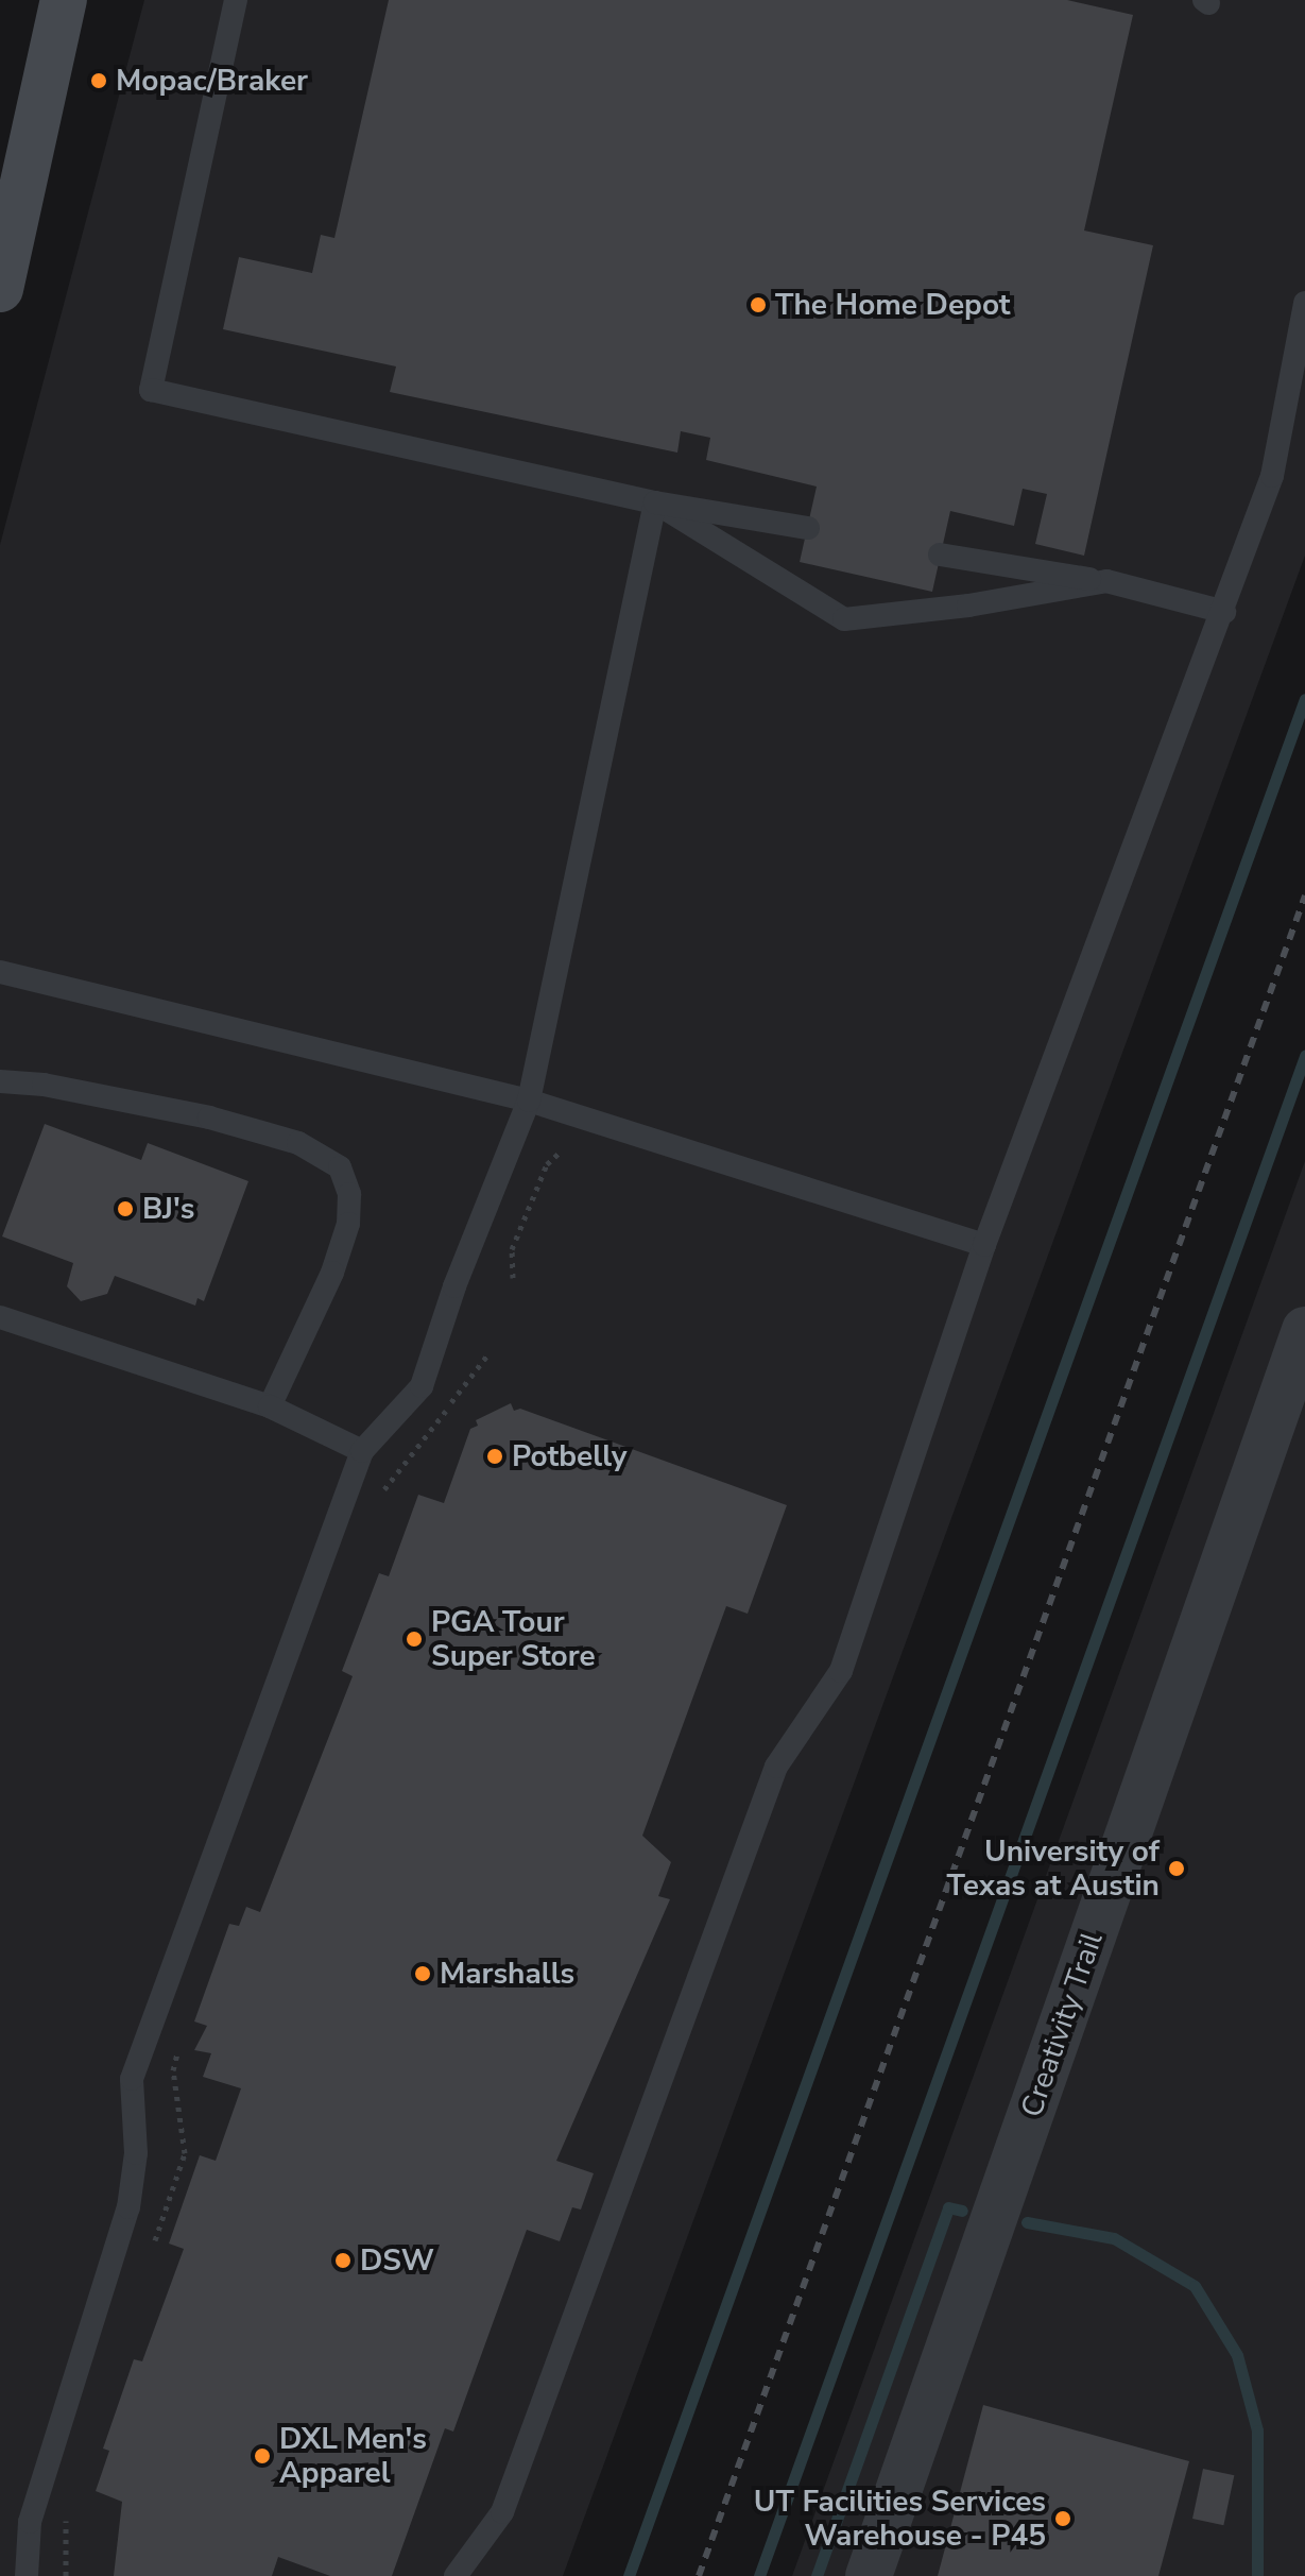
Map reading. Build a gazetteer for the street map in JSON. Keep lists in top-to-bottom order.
{
  "streets": {
    "street": ["Creativity Trail"]
  },
  "places": [
    "Mopac/Braker",
    "The Home Depot",
    "BJ's",
    "Potbelly",
    "PGA Tour Super Store",
    "University of Texas at Austin",
    "Marshalls",
    "DSW",
    "DXL Men's Apparel",
    "UT Facilities Services Warehouse - P45"
  ]
}
